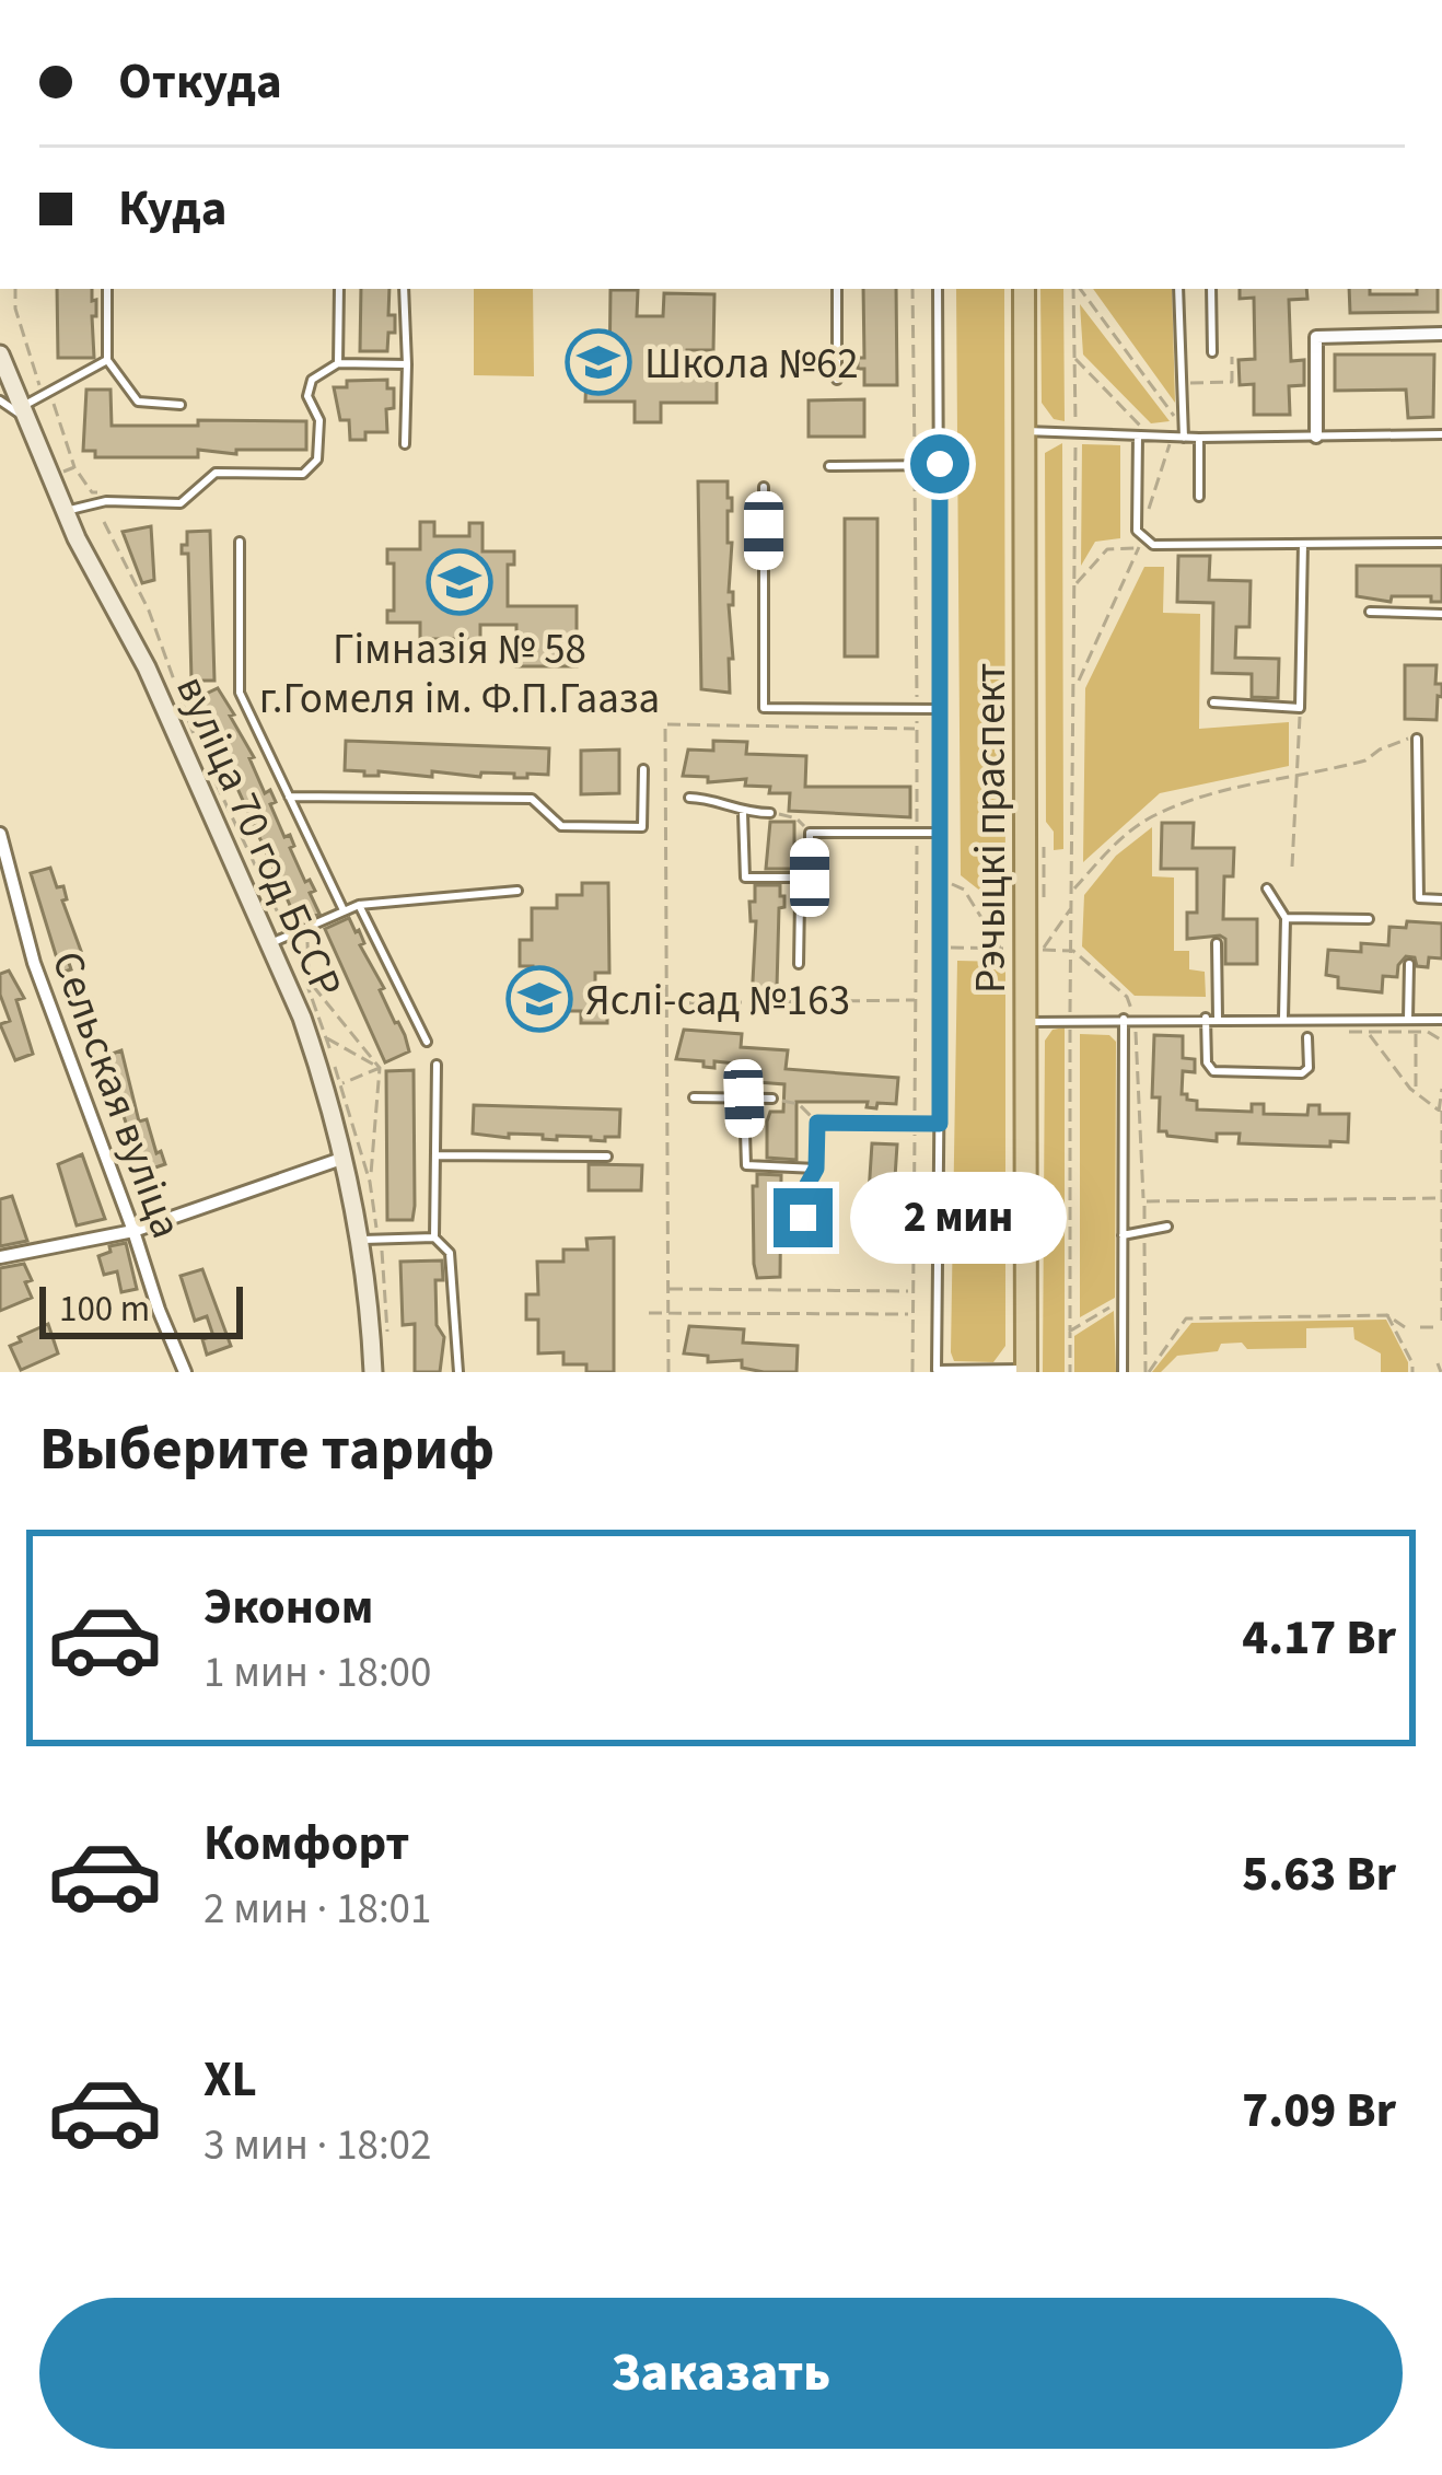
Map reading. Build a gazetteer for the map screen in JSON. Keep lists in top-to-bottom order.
{
  "streets": {
    "main road": ["Рэчыцкі праспект"],
    "street": ["вуліца 70 год БССР", "Сельская вуліца"]
  },
  "places": {
    "school or university": ["Школа №62", "Гімназія № 58 г.Гомеля ім. Ф.П.Гааза", "Яслі-сад №163"]
  },
  "scale_bar": "100 m",
  "page": {
    "banner": ["Откуда", "Куда"],
    "bubble": "2 мин",
    "scale": "100 m",
    "heading": "Выберите тариф",
    "list": [
      {
        "name": "Эконом",
        "note": "1 мин · 18:00",
        "value": "4.17 Br"
      },
      {
        "name": "Комфорт",
        "note": "2 мин · 18:01",
        "value": "5.63 Br"
      },
      {
        "name": "XL",
        "note": "3 мин · 18:02",
        "value": "7.09 Br"
      }
    ],
    "buttons": "Заказать"
  }
}
